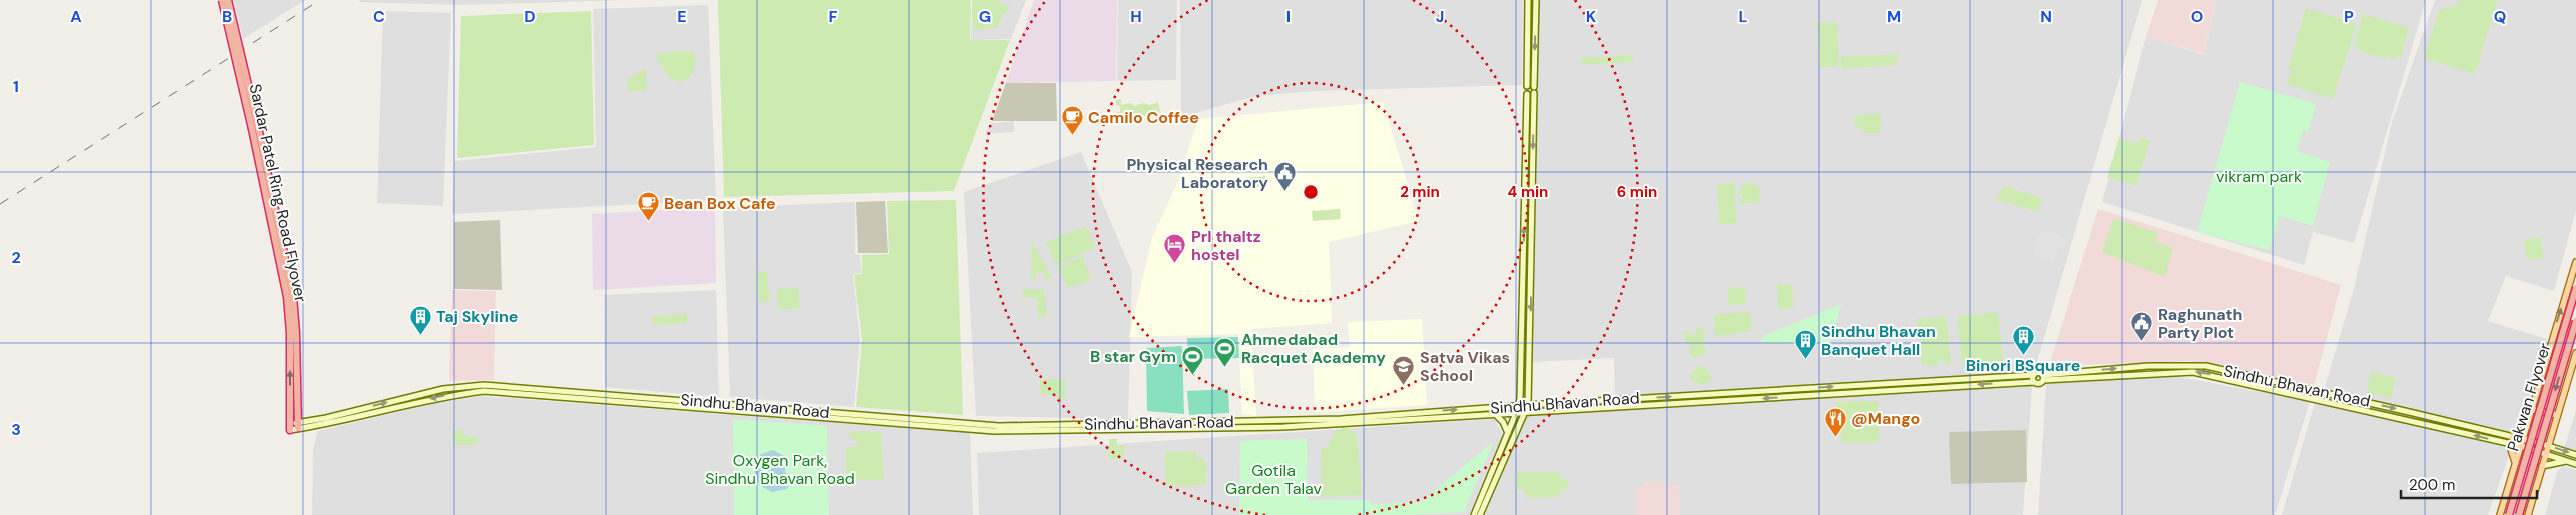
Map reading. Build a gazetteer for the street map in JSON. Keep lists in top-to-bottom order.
{
  "streets": {
    "highway": ["Sardar Patel Ring Road Flyover", "Pakwan Flyover"],
    "main road": ["Sindhu Bhavan Road"]
  },
  "crossings": [
    ["Sardar Patel Ring Road Flyover", "Sindhu Bhavan Road"]
  ],
  "parks": ["vikram park", "Oxygen Park, Sindhu Bhavan Road", "Gotila Garden Talav"],
  "places": {
    "cafe": ["Camilo Coffee", "Bean Box Cafe"],
    "public building": ["Physical Research Laboratory", "Raghunath Party Plot"],
    "hotel": ["Prl thaltz hostel"],
    "building": ["Taj Skyline", "Binori BSquare", "Sindhu Bhavan Banquet Hall"],
    "sports": ["Ahmedabad Racquet Academy", "B star Gym"],
    "school or university": ["Satva Vikas School"],
    "restaurant": ["@Mango"]
  },
  "scale_bar": "200 m",
  "grid": {
    "columns": [
      "A",
      "B",
      "C",
      "D",
      "E",
      "F",
      "G",
      "H",
      "I",
      "J",
      "K",
      "L",
      "M",
      "N",
      "O",
      "P",
      "Q"
    ],
    "rows": ["1", "2", "3"]
  },
  "rings": ["2 min", "4 min", "6 min"]
}
